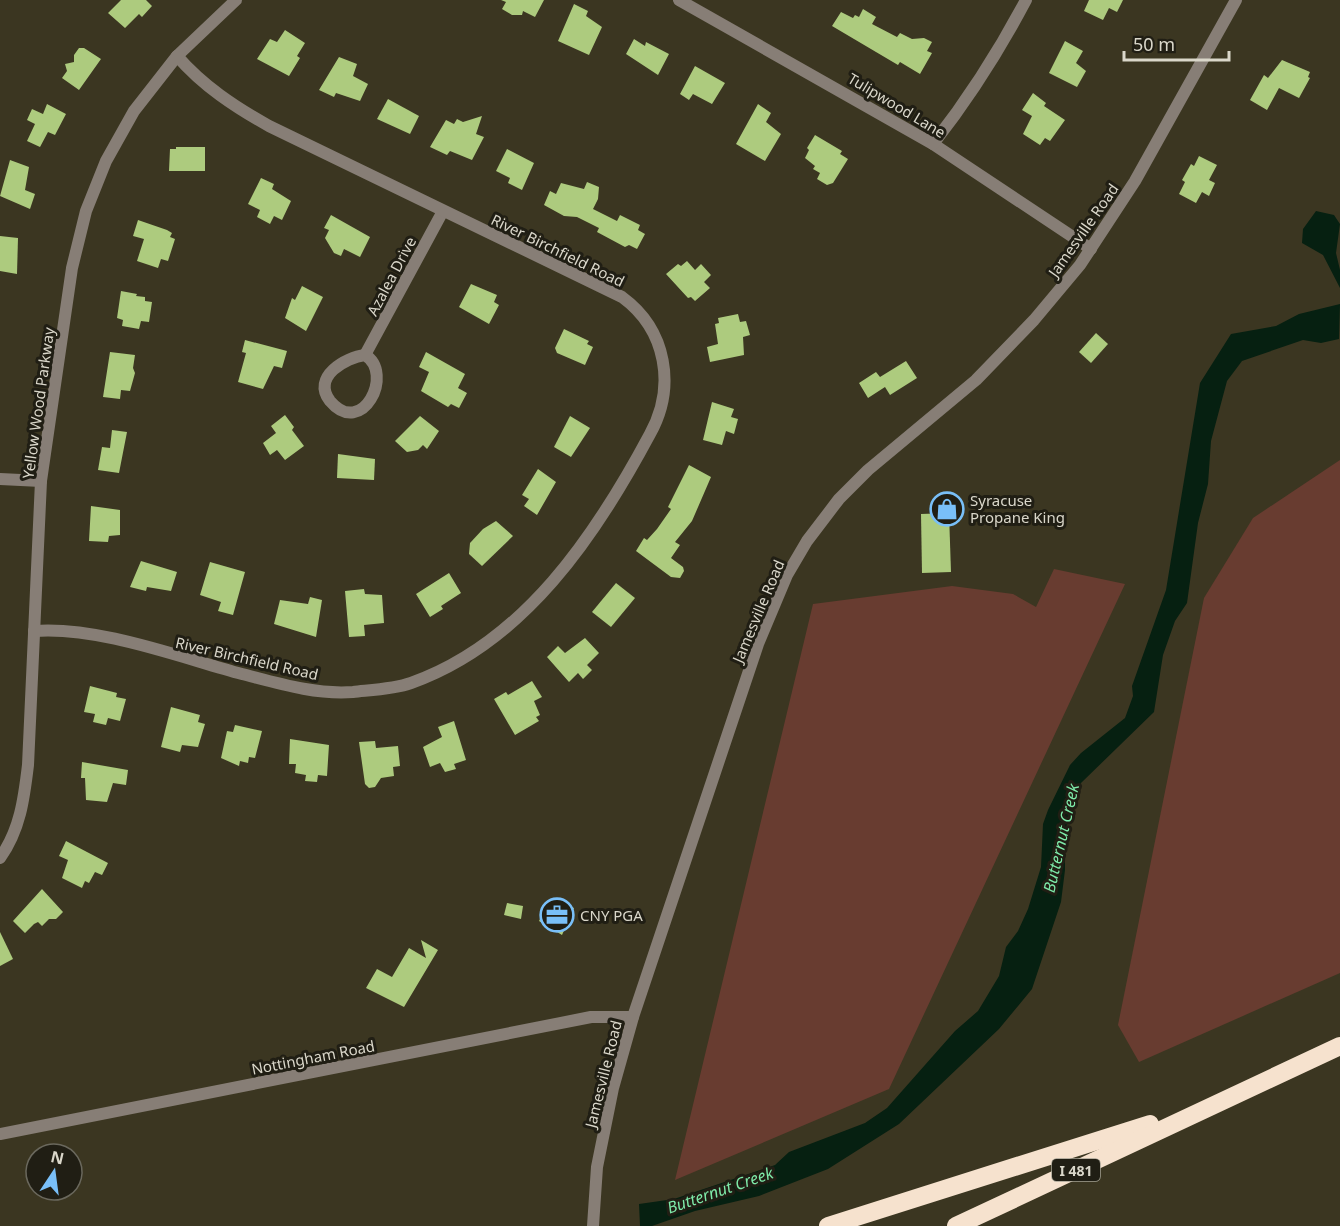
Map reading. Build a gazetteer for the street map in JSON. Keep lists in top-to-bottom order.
{
  "streets": {
    "highway": ["I 481"],
    "street": [
      "Tulipwood Lane",
      "Jamesville Road",
      "River Birchfield Road",
      "Azalea Drive",
      "Yellow Wood Parkway",
      "Nottingham Road"
    ]
  },
  "crossings": [
    ["Tulipwood Lane", "Jamesville Road"],
    ["Jamesville Road", "Nottingham Road"],
    ["River Birchfield Road", "Azalea Drive"],
    ["River Birchfield Road", "Yellow Wood Parkway"]
  ],
  "water": ["Butternut Creek"],
  "places": {
    "shop": ["Syracuse Propane King"],
    "office": ["CNY PGA"]
  },
  "scale_bar": "50 m",
  "north": "top"
}
